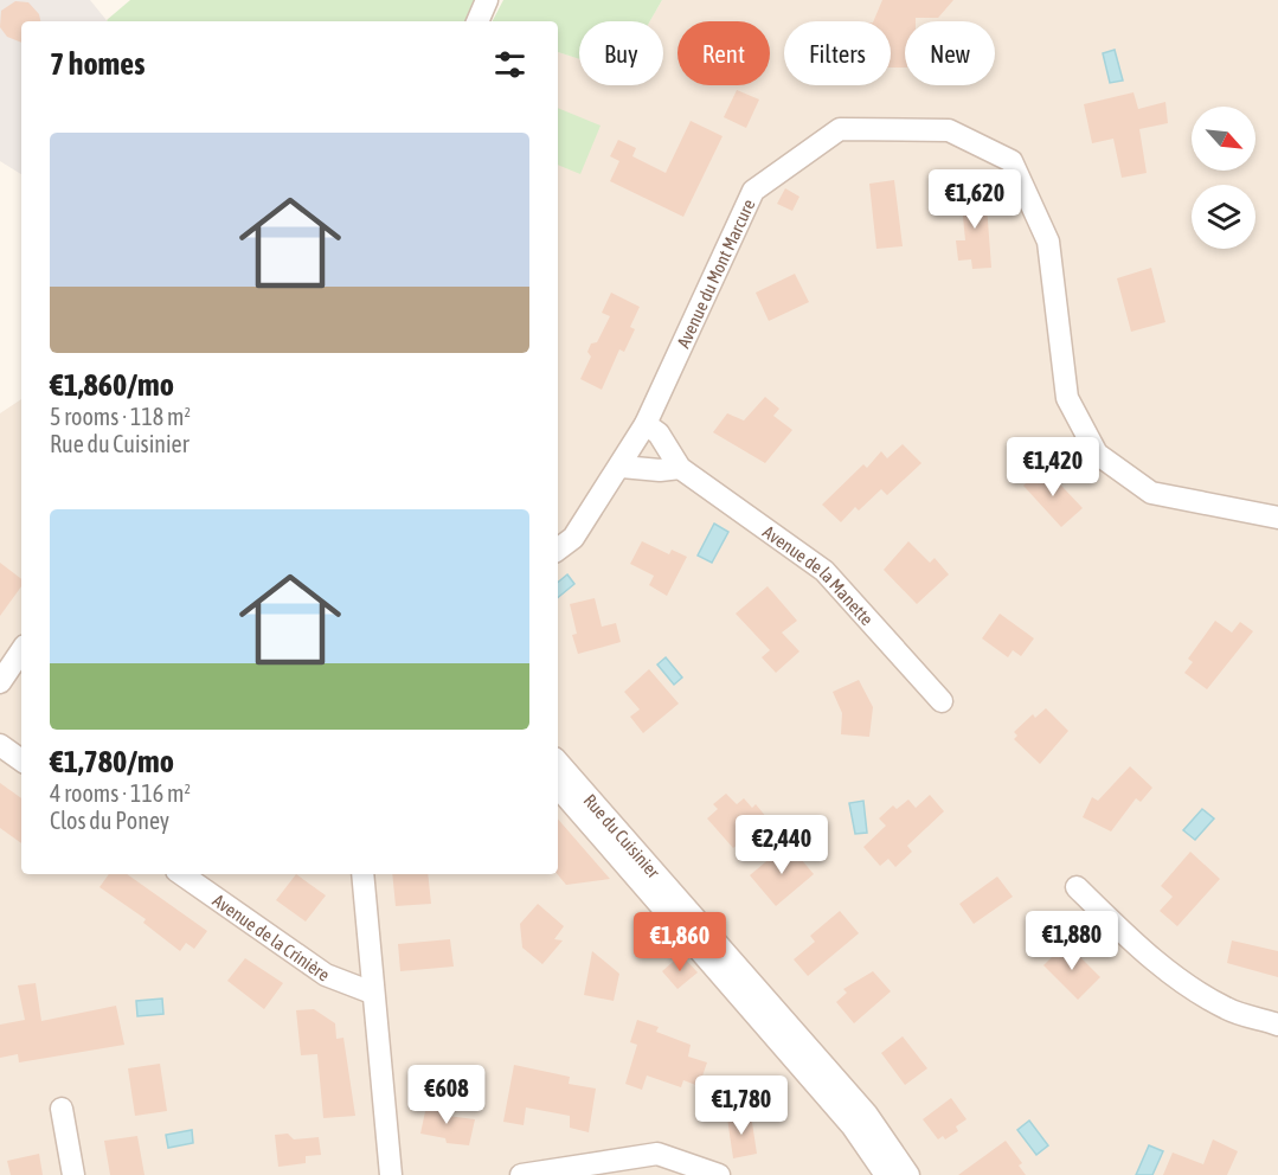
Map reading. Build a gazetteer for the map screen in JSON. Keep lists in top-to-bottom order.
{
  "streets": {
    "street": [
      "Avenue du Mont Marcure",
      "Avenue de la Manette",
      "Rue du Cuisinier",
      "Avenue de la Crinière"
    ]
  },
  "crossings": [
    ["Avenue du Mont Marcure", "Avenue de la Manette"]
  ],
  "north": "bottom right",
  "page": {
    "chip": [
      "Buy",
      "Rent",
      "Filters",
      "New"
    ],
    "heading": "7 homes",
    "list": [
      {
        "name": "€1,860/mo",
        "note": "5 rooms · 118 m² · Rue du Cuisinier"
      },
      {
        "name": "€1,780/mo",
        "note": "4 rooms · 116 m² · Clos du Poney"
      }
    ],
    "price": [
      "€1,620",
      "€1,420",
      "€2,440",
      "€1,880",
      "€1,860",
      "€608",
      "€1,780"
    ]
  }
}
